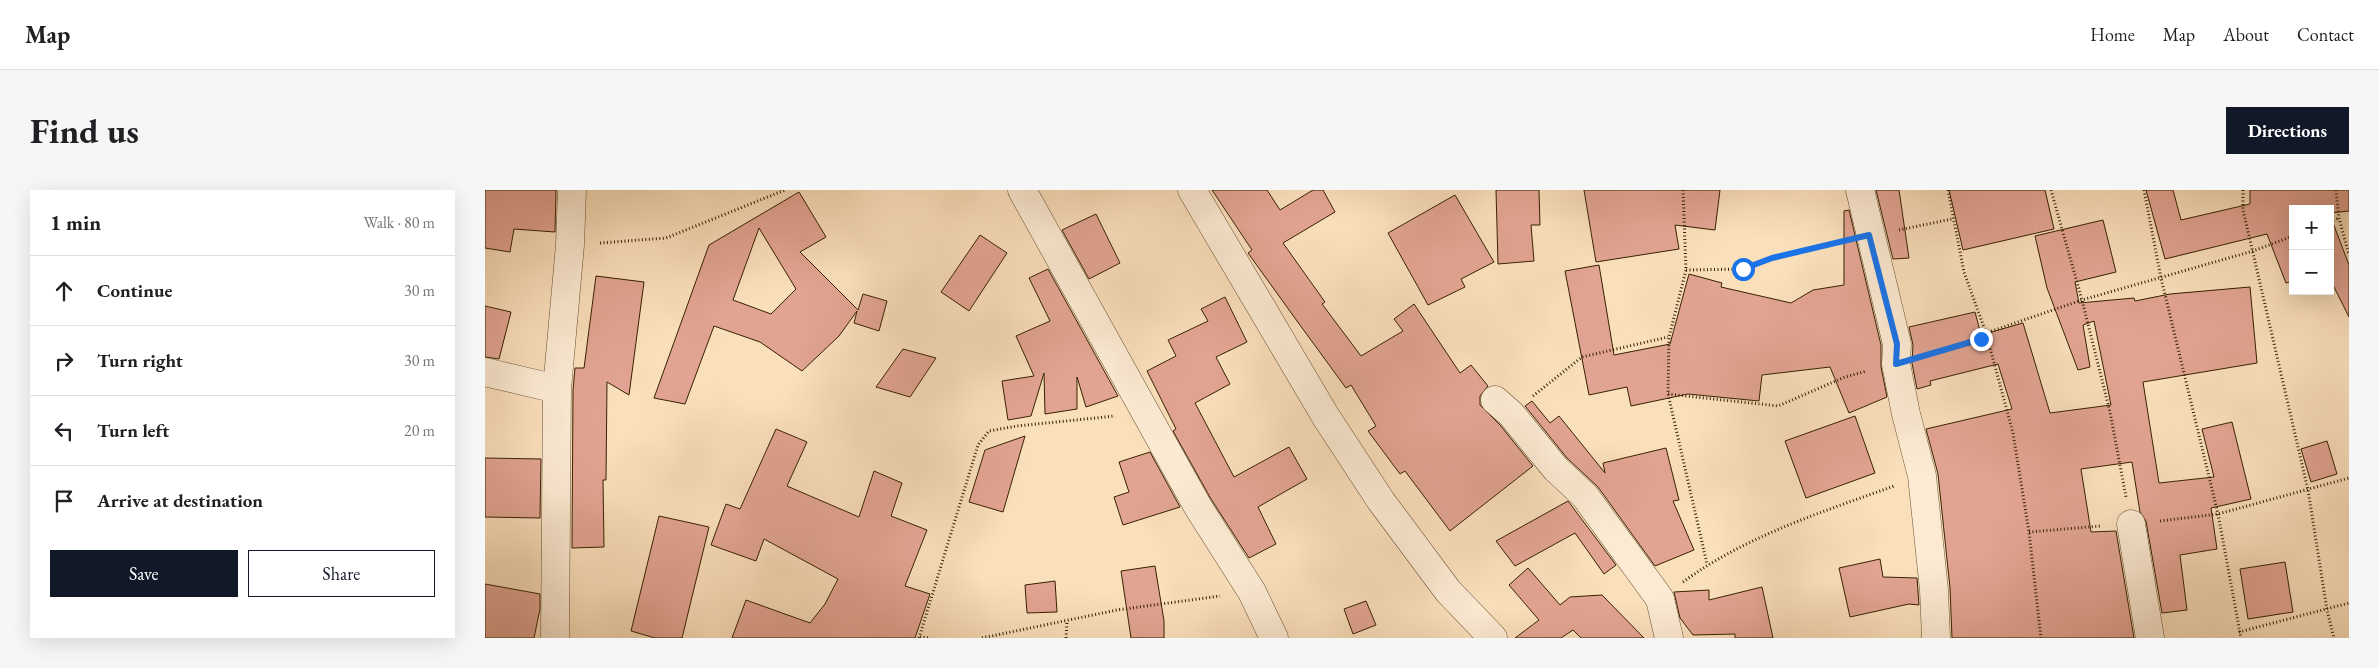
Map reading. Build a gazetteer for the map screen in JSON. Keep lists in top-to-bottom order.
{
  "page": {
    "header": "Map",
    "nav": [
      "Home",
      "Map",
      "About",
      "Contact"
    ],
    "buttons": [
      "Directions",
      ["Save", "Share"]
    ],
    "title": "Find us",
    "heading": ["1 min", "Walk · 80 m"],
    "map_buttons": ["+", "−"],
    "list": [
      ["Continue", "30 m"],
      ["Turn right", "30 m"],
      ["Turn left", "20 m"],
      "Arrive at destination"
    ]
  }
}
